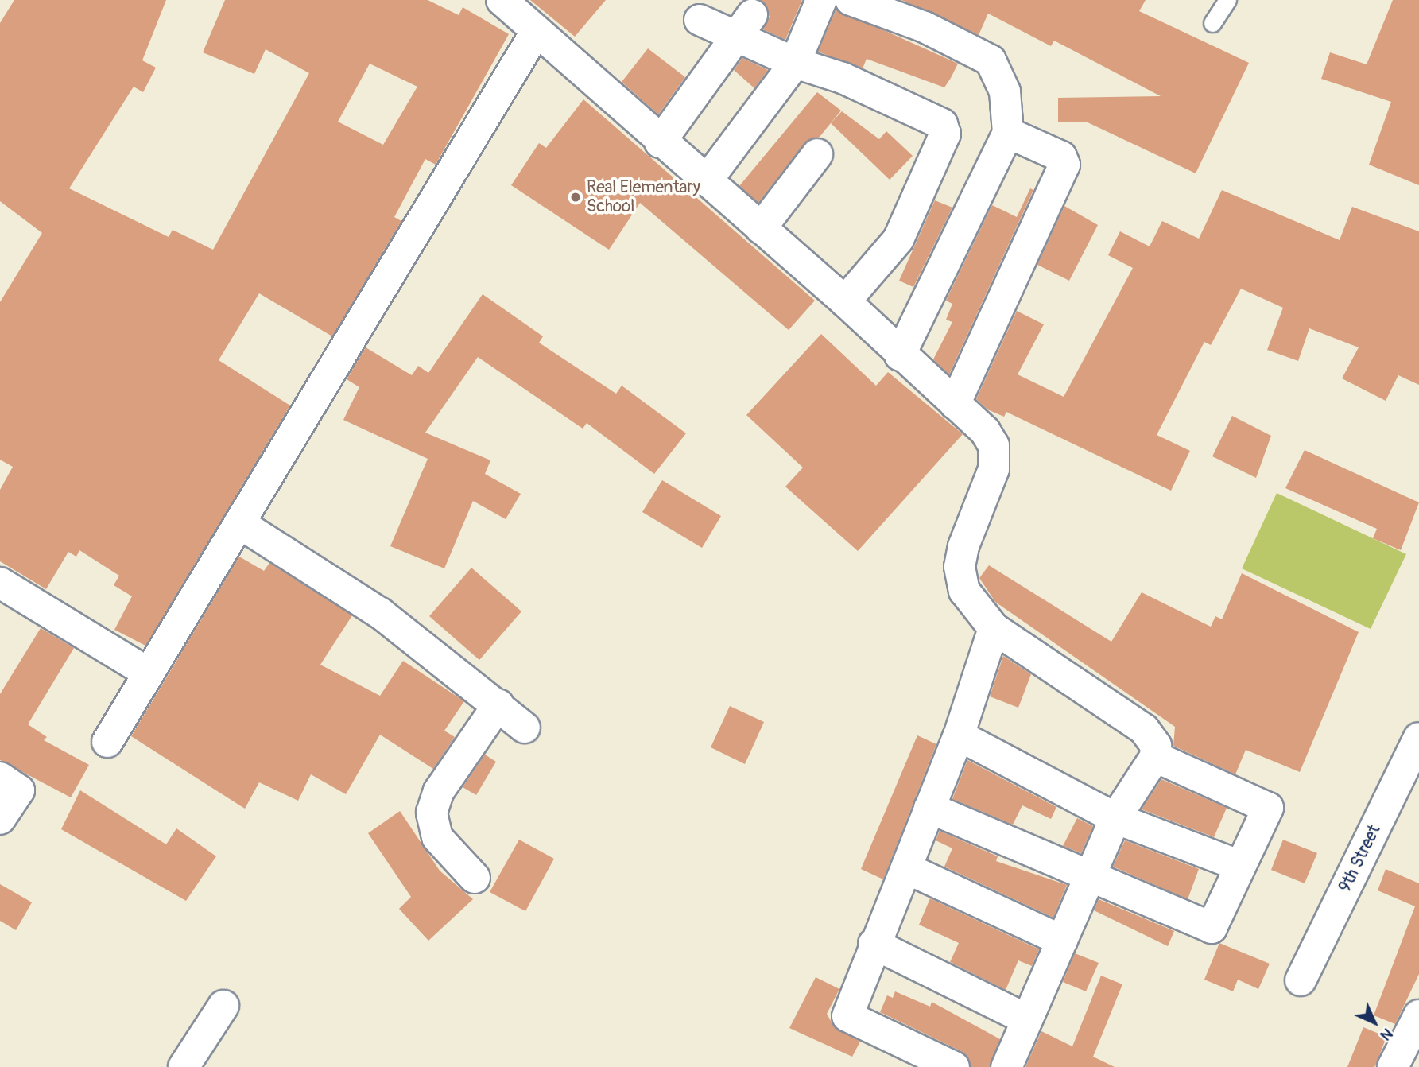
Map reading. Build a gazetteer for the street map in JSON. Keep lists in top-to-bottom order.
{
  "streets": {
    "street": ["9th Street"]
  },
  "places": ["Real Elementary School"],
  "north": "bottom right"
}
